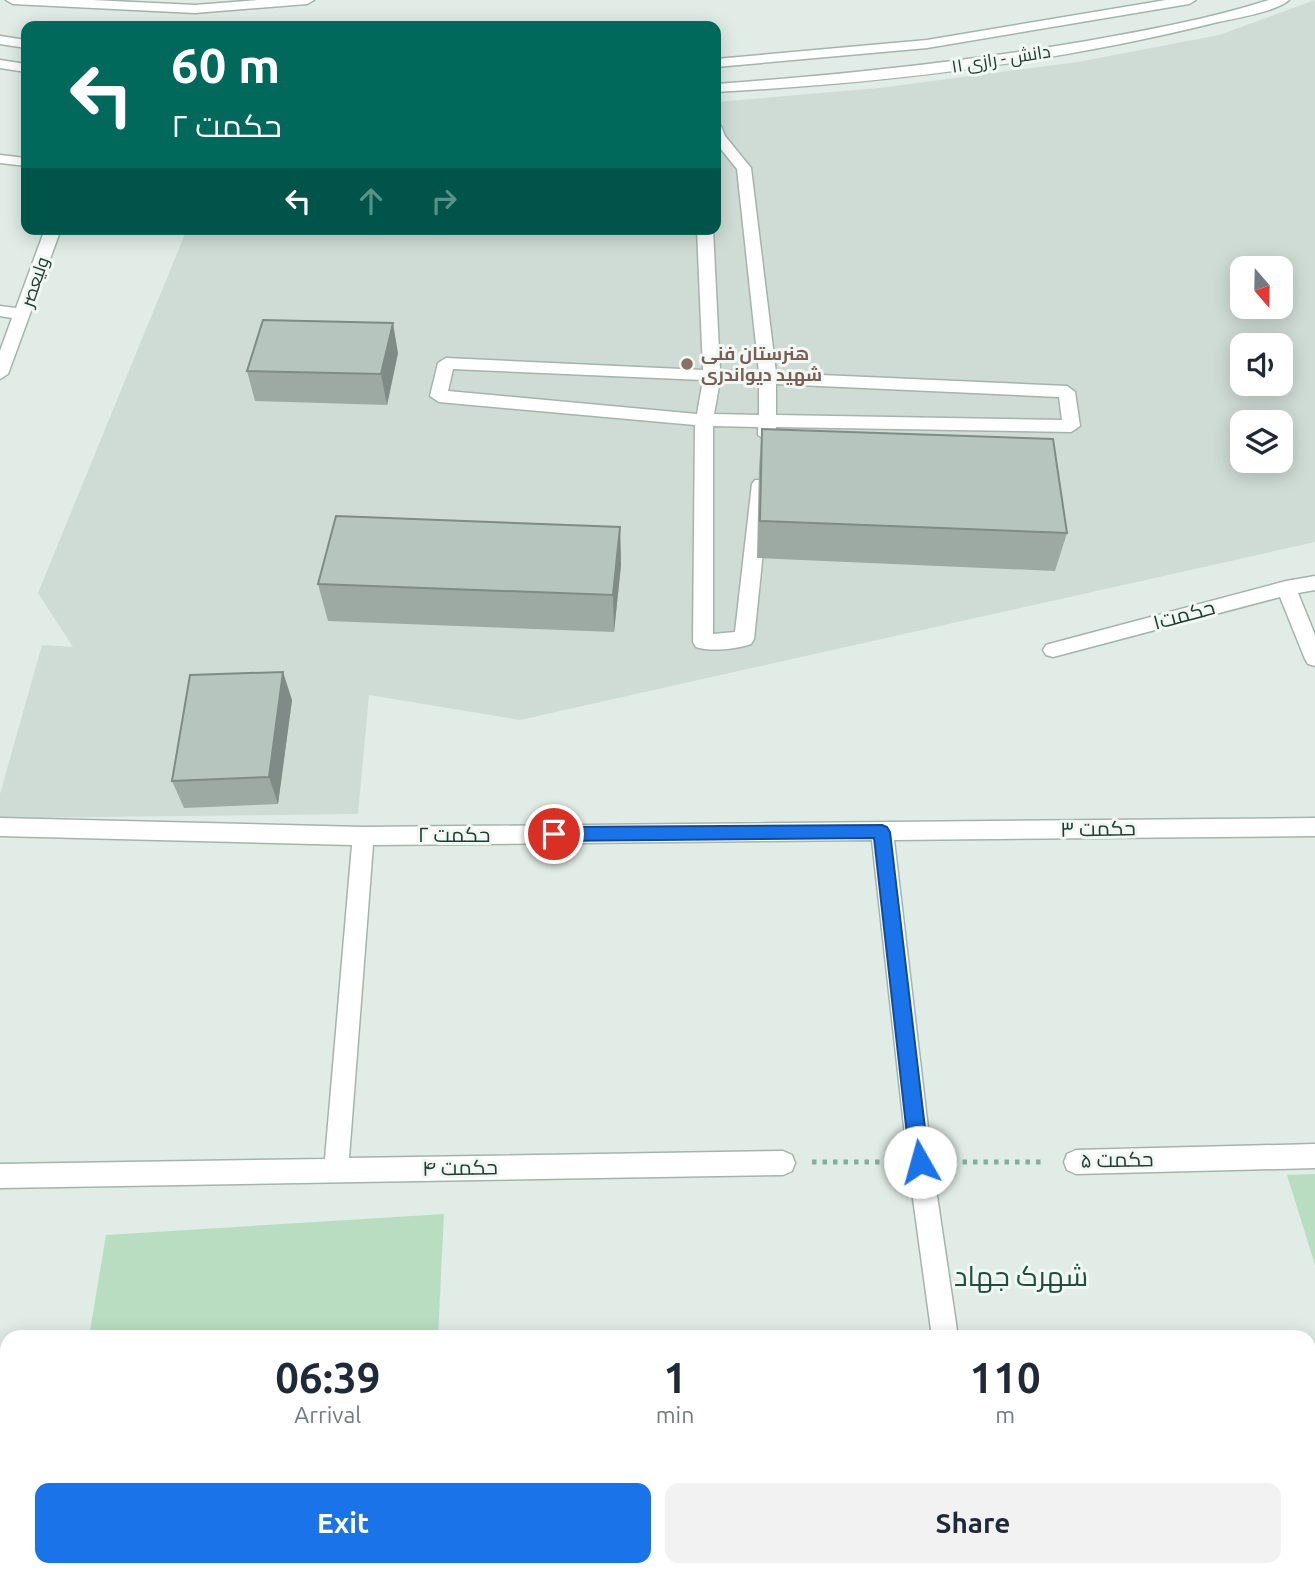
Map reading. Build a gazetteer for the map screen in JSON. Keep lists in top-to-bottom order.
{
  "streets": {
    "street": [
      "دانش - رازی ۱۱",
      "ولیعصر",
      "حکمت۱",
      "حکمت ۳",
      "حکمت ۲",
      "حکمت ۵",
      "حکمت ۴"
    ]
  },
  "crossings": [
    ["حکمت ۳", "حکمت ۲"]
  ],
  "districts": ["شهرک جهاد"],
  "places": ["هنرستان فنی شهید دیواندری"],
  "north": "bottom",
  "page": {
    "turn": ["60 m", "حکمت ۲"],
    "eta": [
      "06:39",
      "Arrival",
      "1",
      "min",
      "110",
      "m"
    ],
    "buttons": ["Exit", "Share"]
  }
}
